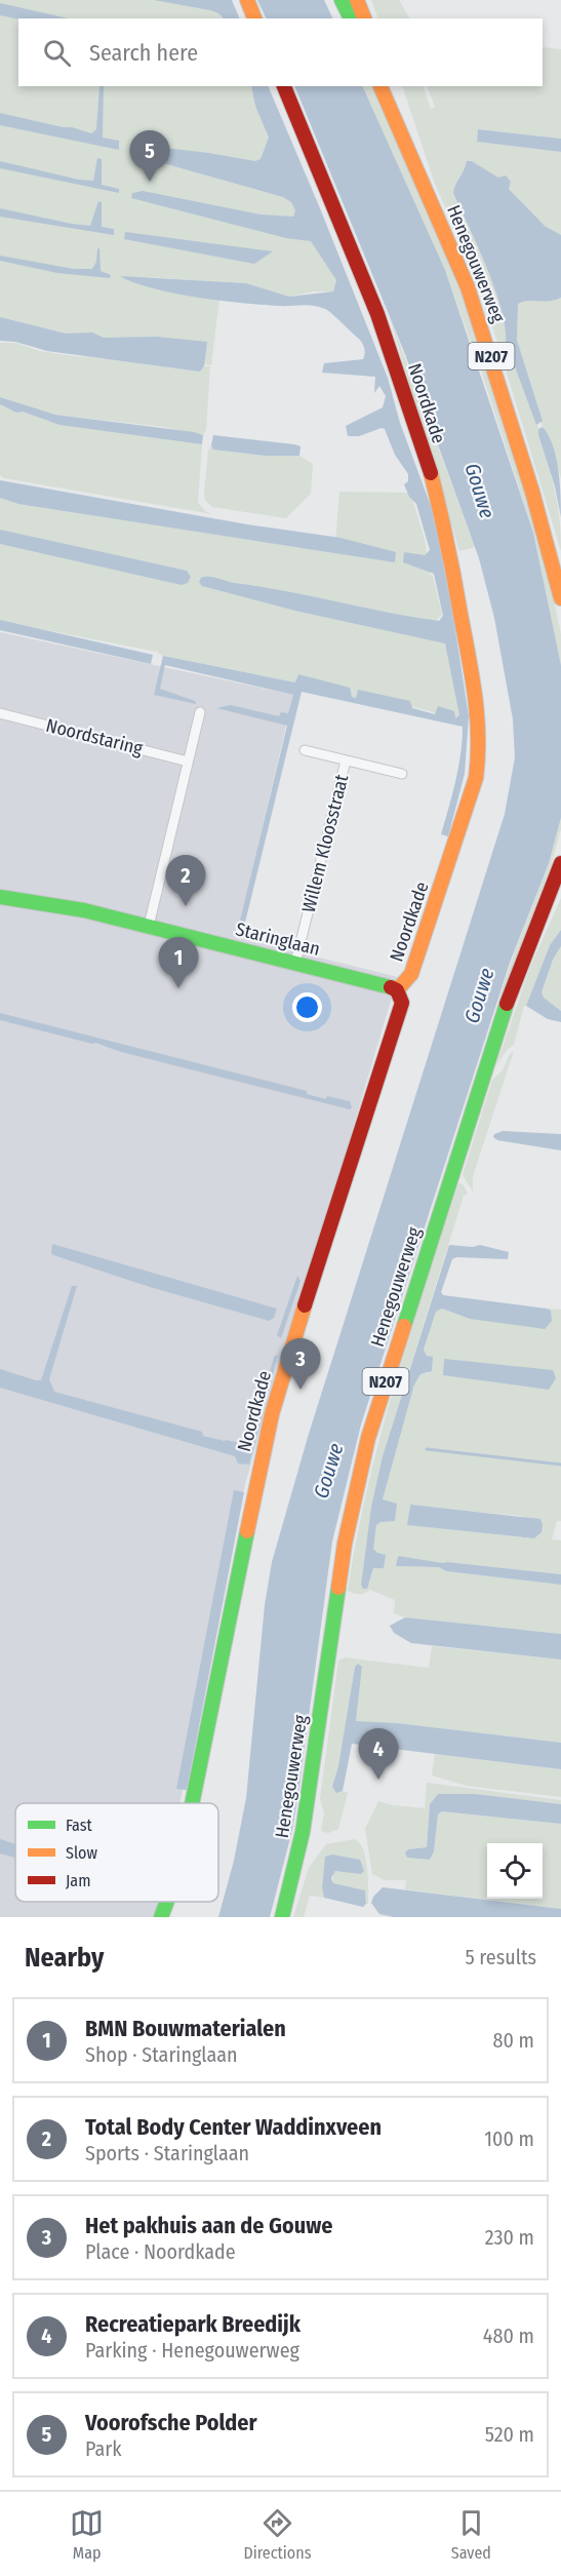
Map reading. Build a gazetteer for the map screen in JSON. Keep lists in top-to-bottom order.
{
  "streets": {
    "street": [
      "Henegouwerweg",
      "N207",
      "Noordkade",
      "Noordstaring",
      "Willem Kloosstraat",
      "Staringlaan"
    ]
  },
  "crossings": [
    ["Noordkade", "Staringlaan"],
    ["Willem Kloosstraat", "Staringlaan"]
  ],
  "water": ["Gouwe"],
  "legend": ["Fast", "Slow", "Jam"],
  "page": {
    "search": "Search here",
    "pins": [
      "5",
      "2",
      "1",
      "3",
      "4"
    ],
    "heading": ["Nearby", "5 results"],
    "list": [
      {
        "mark": "1",
        "name": "BMN Bouwmaterialen",
        "note": "Shop · Staringlaan",
        "value": "80 m"
      },
      {
        "mark": "2",
        "name": "Total Body Center Waddinxveen",
        "note": "Sports · Staringlaan",
        "value": "100 m"
      },
      {
        "mark": "3",
        "name": "Het pakhuis aan de Gouwe",
        "note": "Place · Noordkade",
        "value": "230 m"
      },
      {
        "mark": "4",
        "name": "Recreatiepark Breedijk",
        "note": "Parking · Henegouwerweg",
        "value": "480 m"
      },
      {
        "mark": "5",
        "name": "Voorofsche Polder",
        "note": "Park",
        "value": "520 m"
      }
    ],
    "nav": ["Map", "Directions", "Saved"]
  }
}
